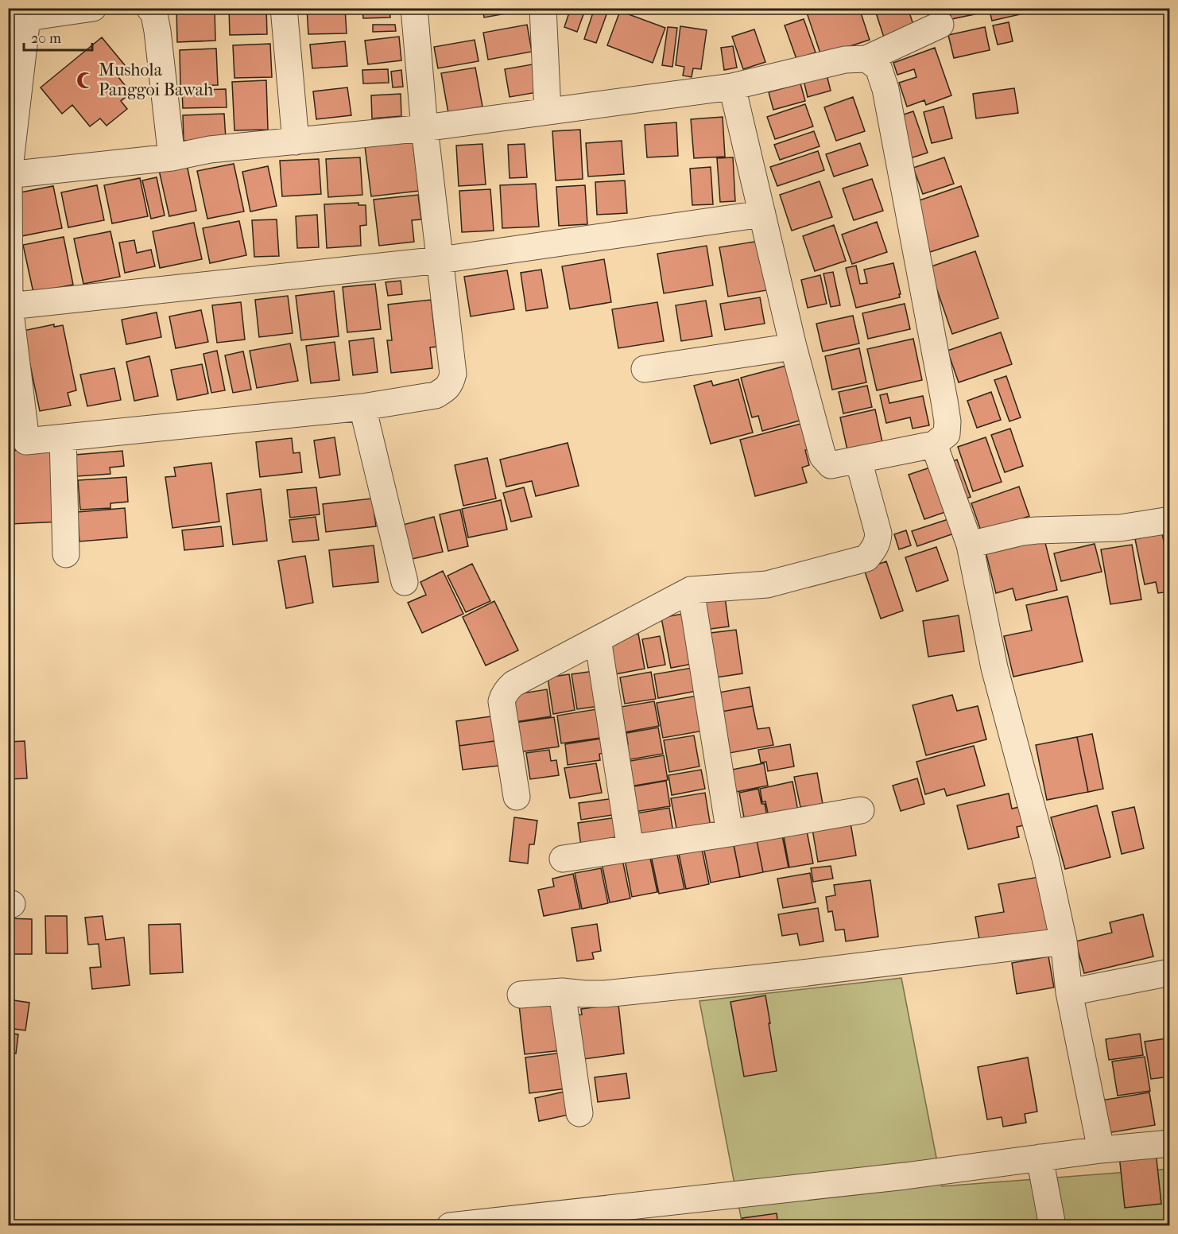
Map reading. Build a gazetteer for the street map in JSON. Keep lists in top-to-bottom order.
{
  "places": {
    "mosque": ["Mushola Panggoi Bawah"]
  },
  "scale_bar": "20 m"
}
